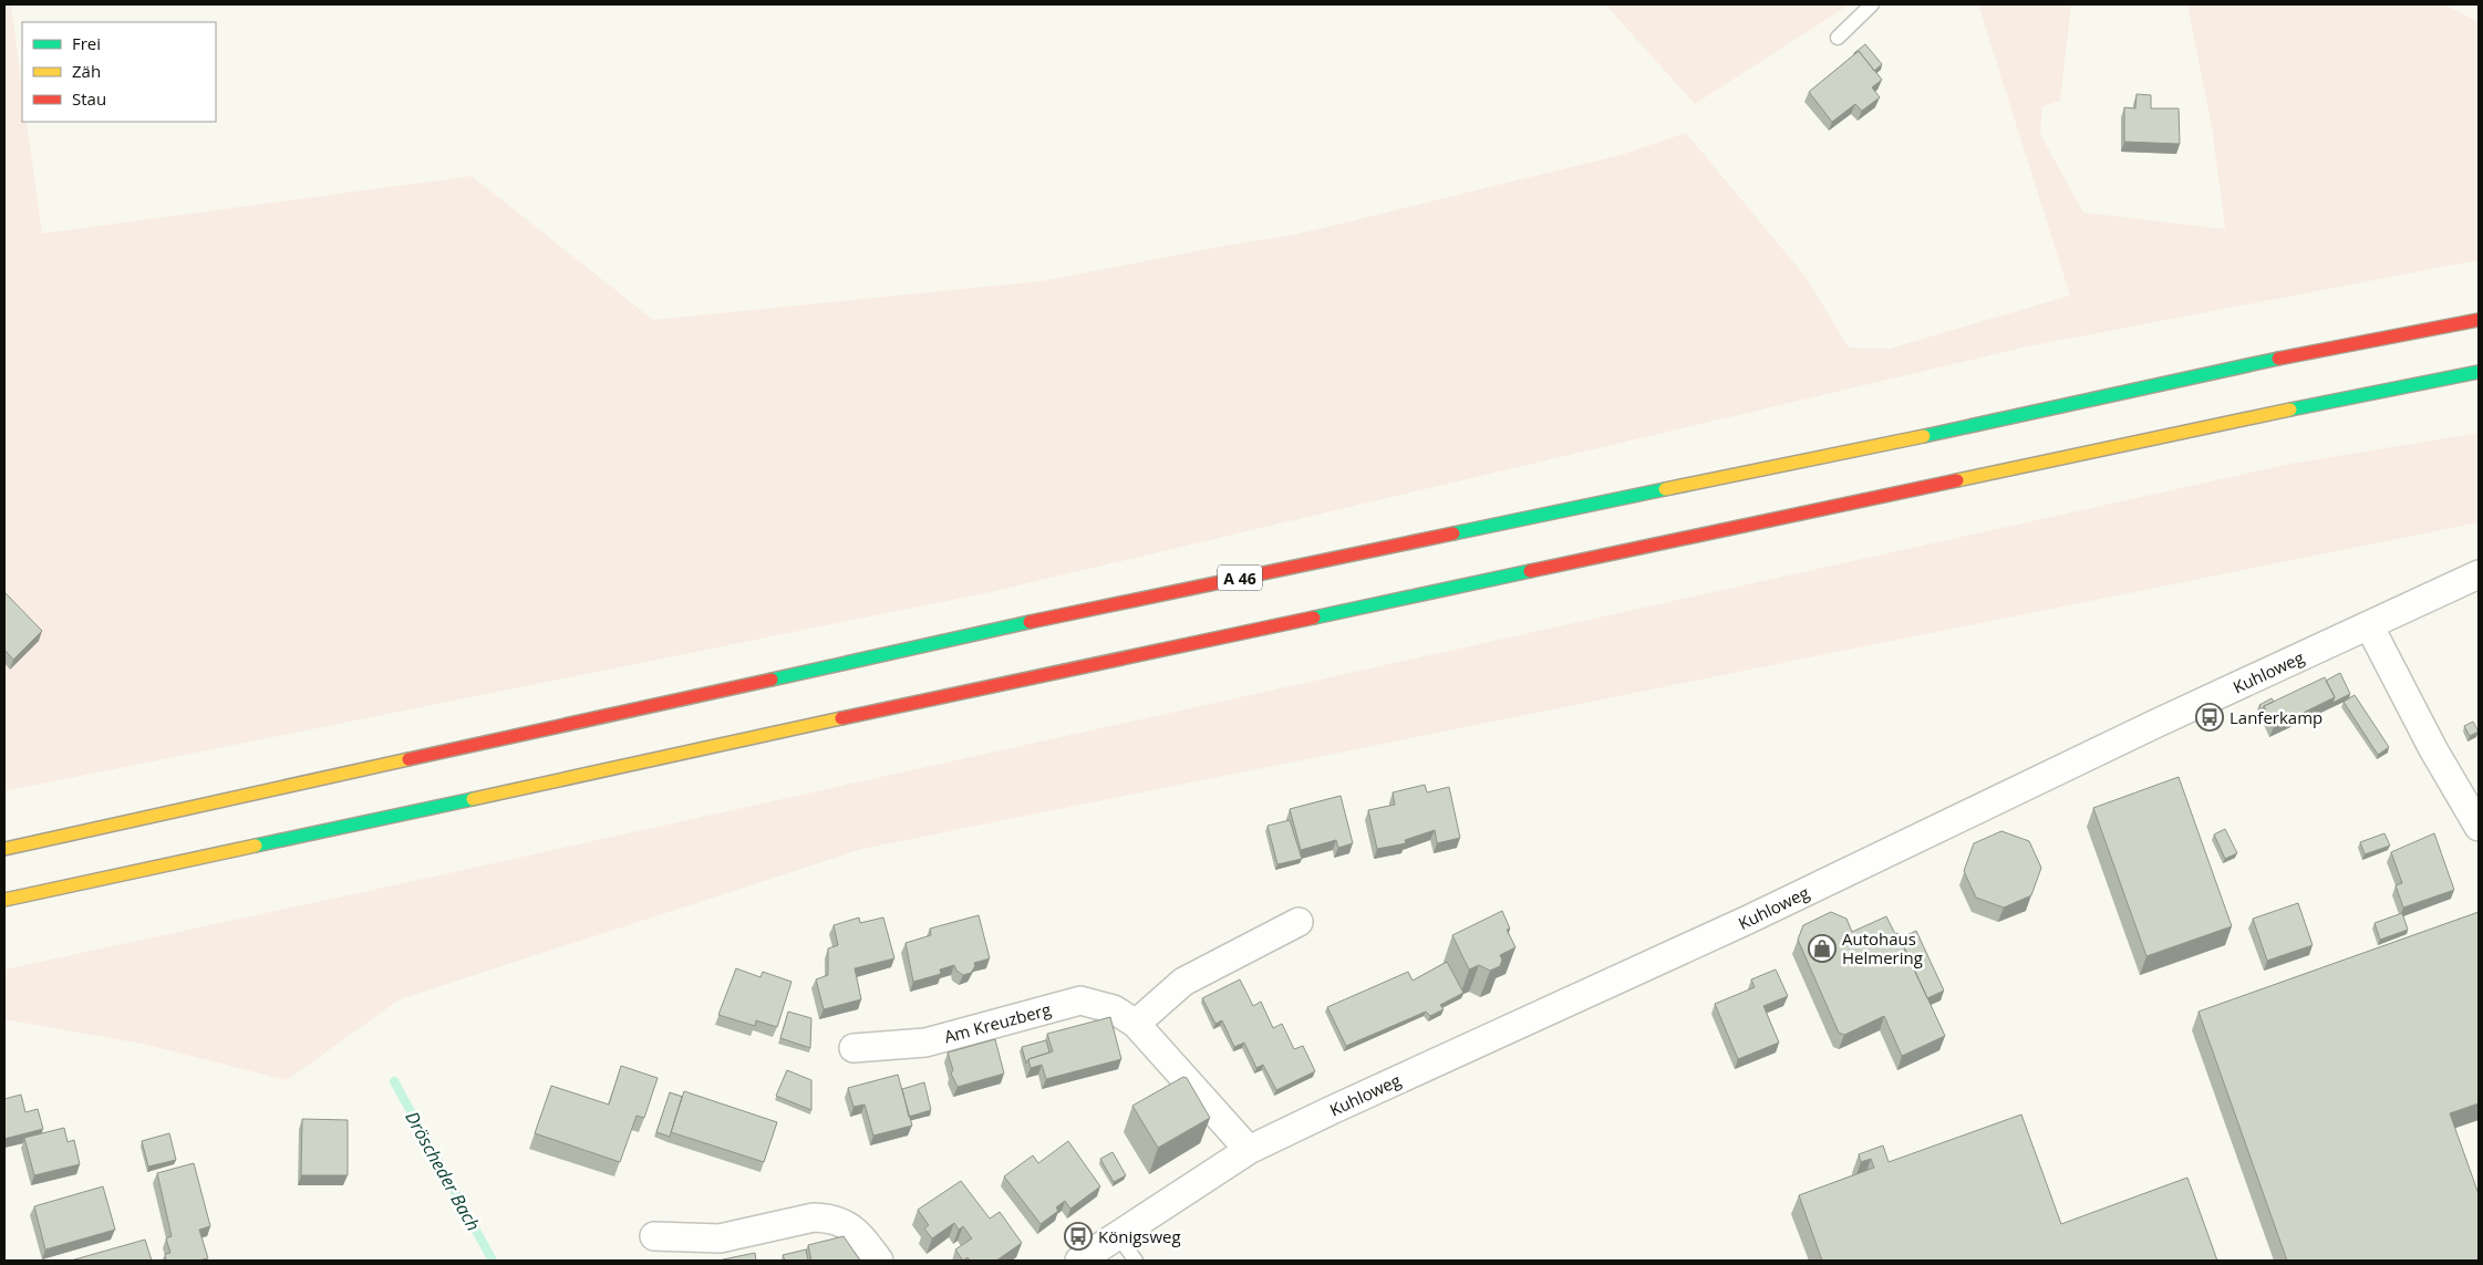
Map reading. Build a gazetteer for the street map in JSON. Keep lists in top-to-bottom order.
{
  "streets": {
    "highway": ["A 46"],
    "street": ["Kuhloweg", "Am Kreuzberg"]
  },
  "crossings": [
    ["Kuhloweg", "Am Kreuzberg"]
  ],
  "water": ["Dröscheder Bach"],
  "places": {
    "bus stop": ["Lanferkamp", "Königsweg"],
    "shop": ["Autohaus Helmering"]
  },
  "legend": ["Frei", "Zäh", "Stau"]
}
